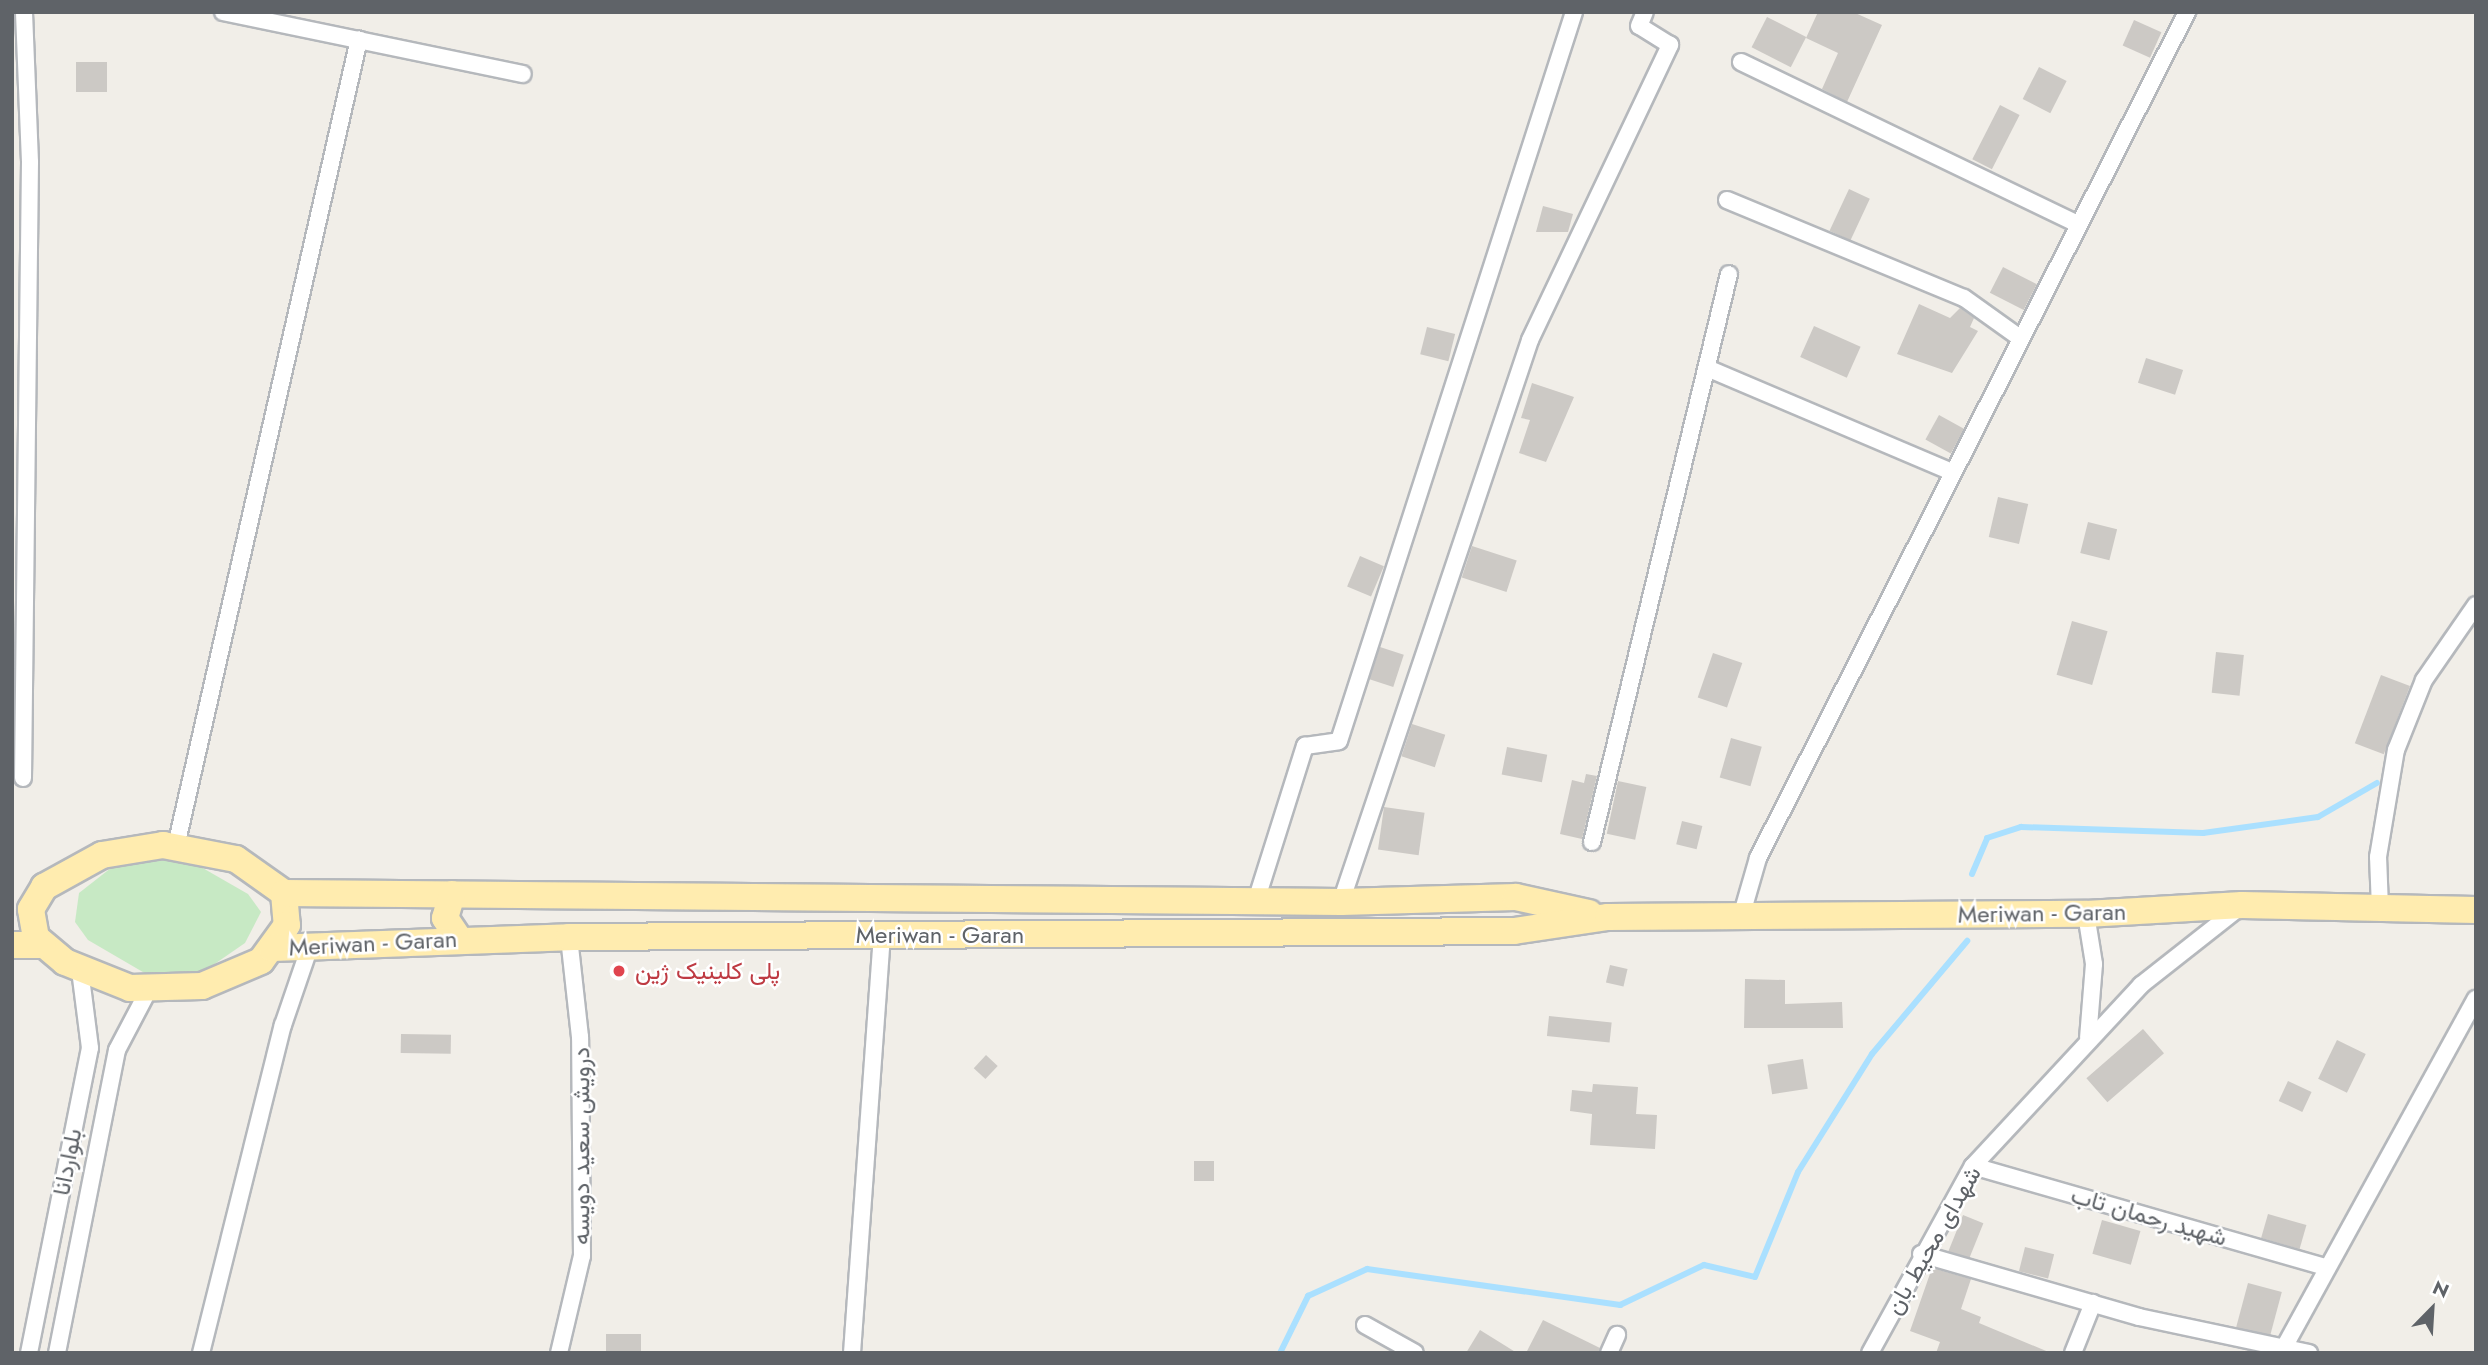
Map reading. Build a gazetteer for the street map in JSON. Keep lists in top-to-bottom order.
{
  "streets": {
    "main road": ["Meriwan - Garan"],
    "street": [
      "درویش سعید دویسه",
      "بلواردانا",
      "شهید رحمان تاب",
      "شهدای محیط بان"
    ]
  },
  "crossings": [
    ["Meriwan - Garan", "درویش سعید دویسه"],
    ["Meriwan - Garan", "شهدای محیط بان"],
    ["شهید رحمان تاب", "شهدای محیط بان"]
  ],
  "places": ["پلی کلینیک ژین"],
  "north": "top right"
}
